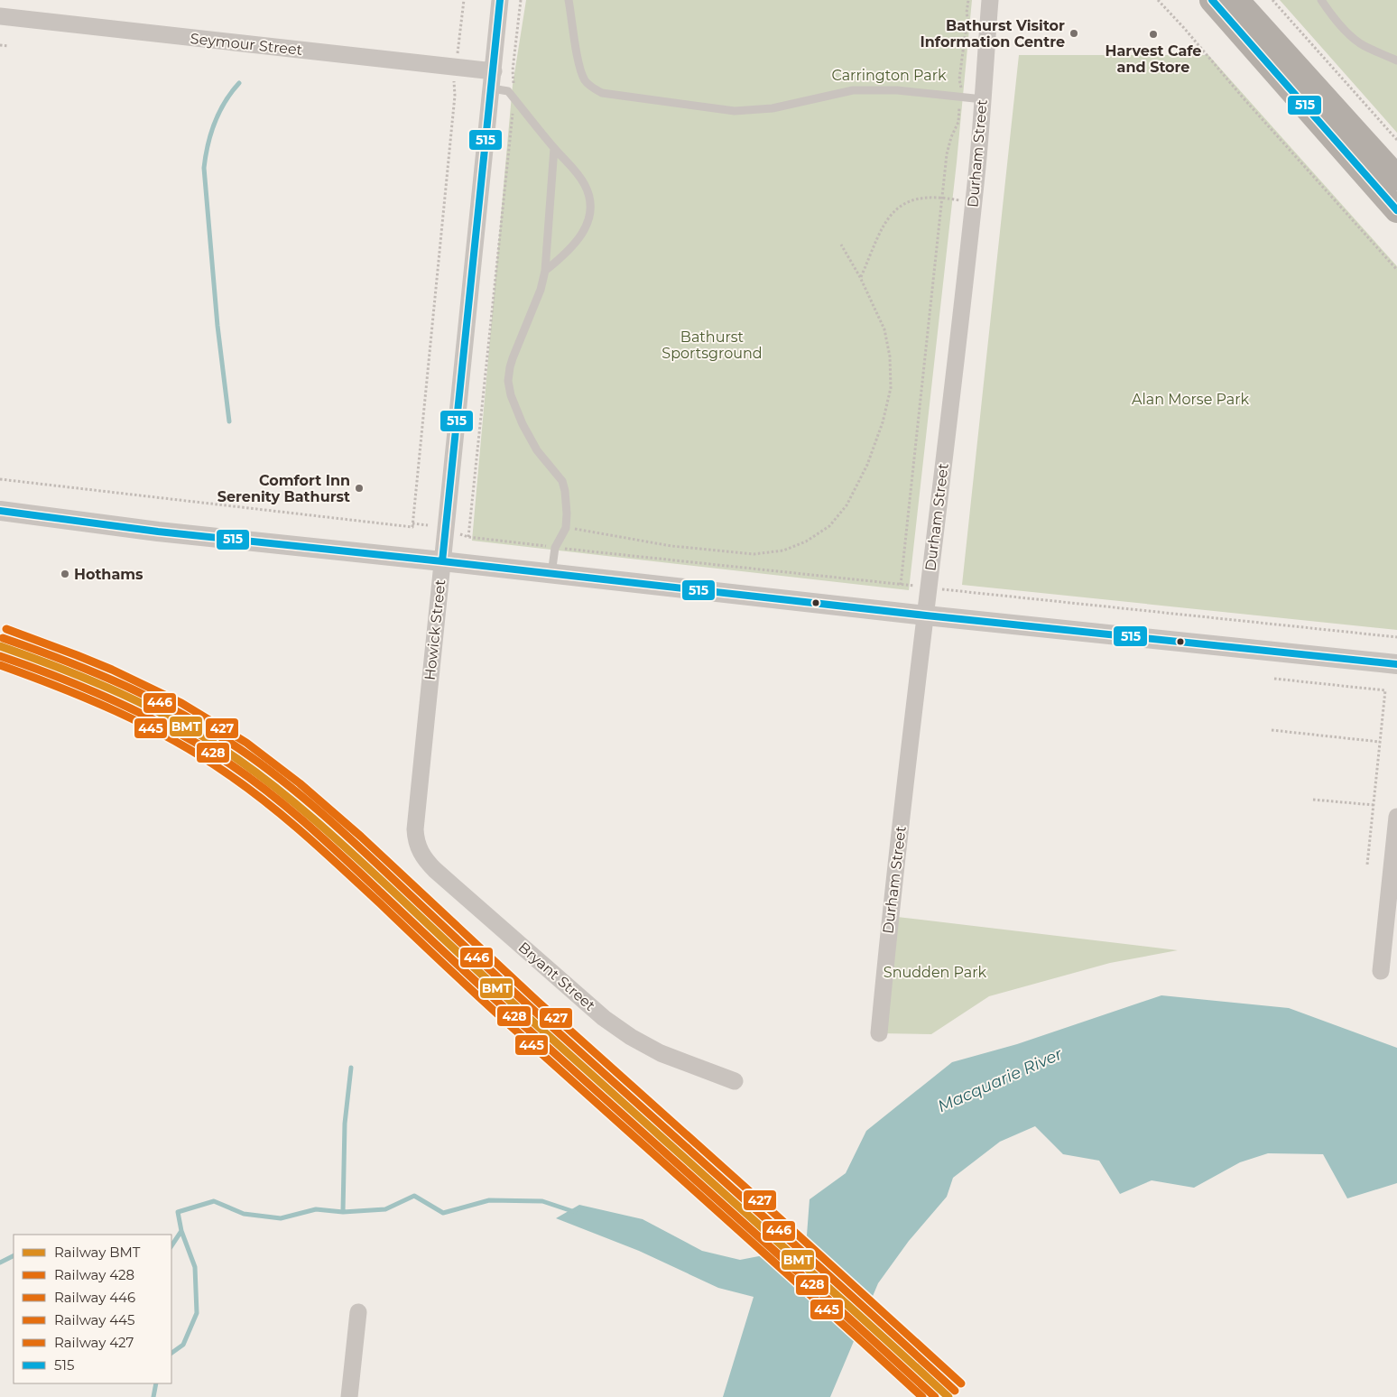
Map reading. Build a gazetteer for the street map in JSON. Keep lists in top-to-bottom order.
{
  "streets": {
    "street": [
      "Seymour Street",
      "Durham Street",
      "Howick Street",
      "Bryant Street"
    ]
  },
  "crossings": [
    ["Seymour Street", "Howick Street"],
    ["Howick Street", "Bryant Street"]
  ],
  "water": ["Macquarie River"],
  "parks": [
    "Carrington Park",
    "Bathurst Sportsground",
    "Alan Morse Park",
    "Snudden Park"
  ],
  "places": [
    "Bathurst Visitor Information Centre",
    "Harvest Cafe and Store",
    "Comfort Inn Serenity Bathurst",
    "Hothams"
  ],
  "lines": [
    "transit line 515",
    "rail line 427",
    "rail line 446",
    "rail line BMT",
    "rail line 428",
    "rail line 445"
  ],
  "legend": [
    "Railway BMT",
    "Railway 428",
    "Railway 446",
    "Railway 445",
    "Railway 427",
    "515"
  ]
}
